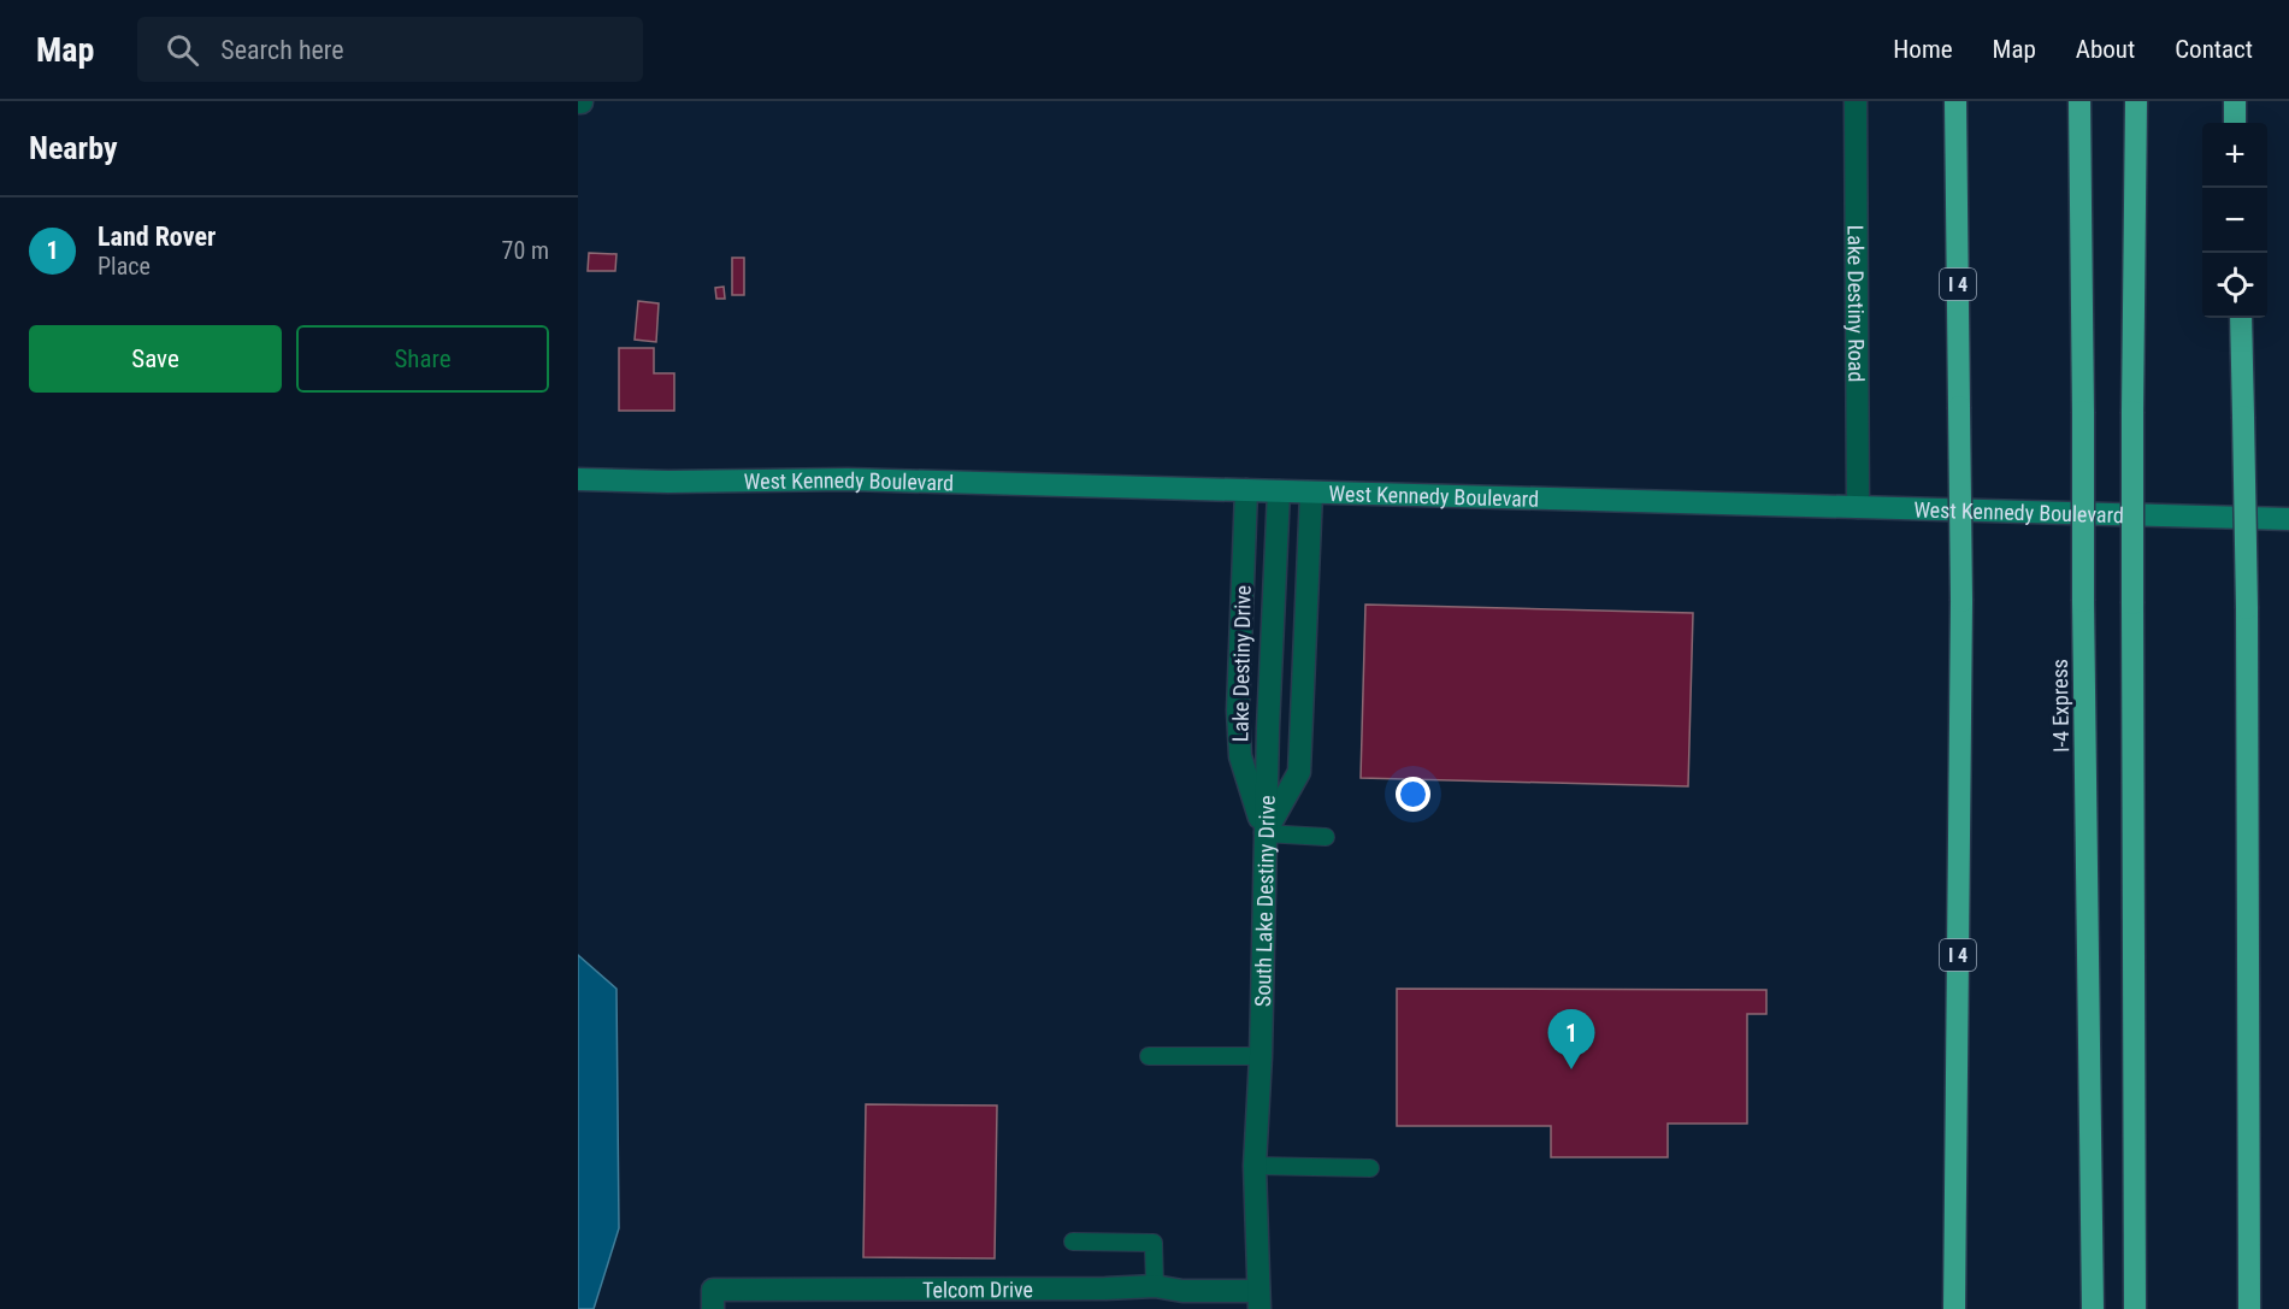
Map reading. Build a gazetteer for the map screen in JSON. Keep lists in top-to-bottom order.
{
  "streets": {
    "highway": ["I 4", "I-4 Express"],
    "main road": ["West Kennedy Boulevard"],
    "street": [
      "Lake Destiny Road",
      "Lake Destiny Drive",
      "South Lake Destiny Drive",
      "Telcom Drive"
    ]
  },
  "crossings": [
    ["Lake Destiny Road", "West Kennedy Boulevard"],
    ["West Kennedy Boulevard", "Lake Destiny Drive"],
    ["West Kennedy Boulevard", "South Lake Destiny Drive"],
    ["Lake Destiny Drive", "South Lake Destiny Drive"],
    ["South Lake Destiny Drive", "Telcom Drive"]
  ],
  "page": {
    "header": "Map",
    "search": "Search here",
    "nav": [
      "Home",
      "Map",
      "About",
      "Contact"
    ],
    "heading": "Nearby",
    "map_buttons": ["+", "−"],
    "list": [
      {
        "mark": "1",
        "name": "Land Rover",
        "note": "Place",
        "value": "70 m"
      }
    ],
    "buttons": ["Save", "Share"],
    "pins": "1"
  }
}
